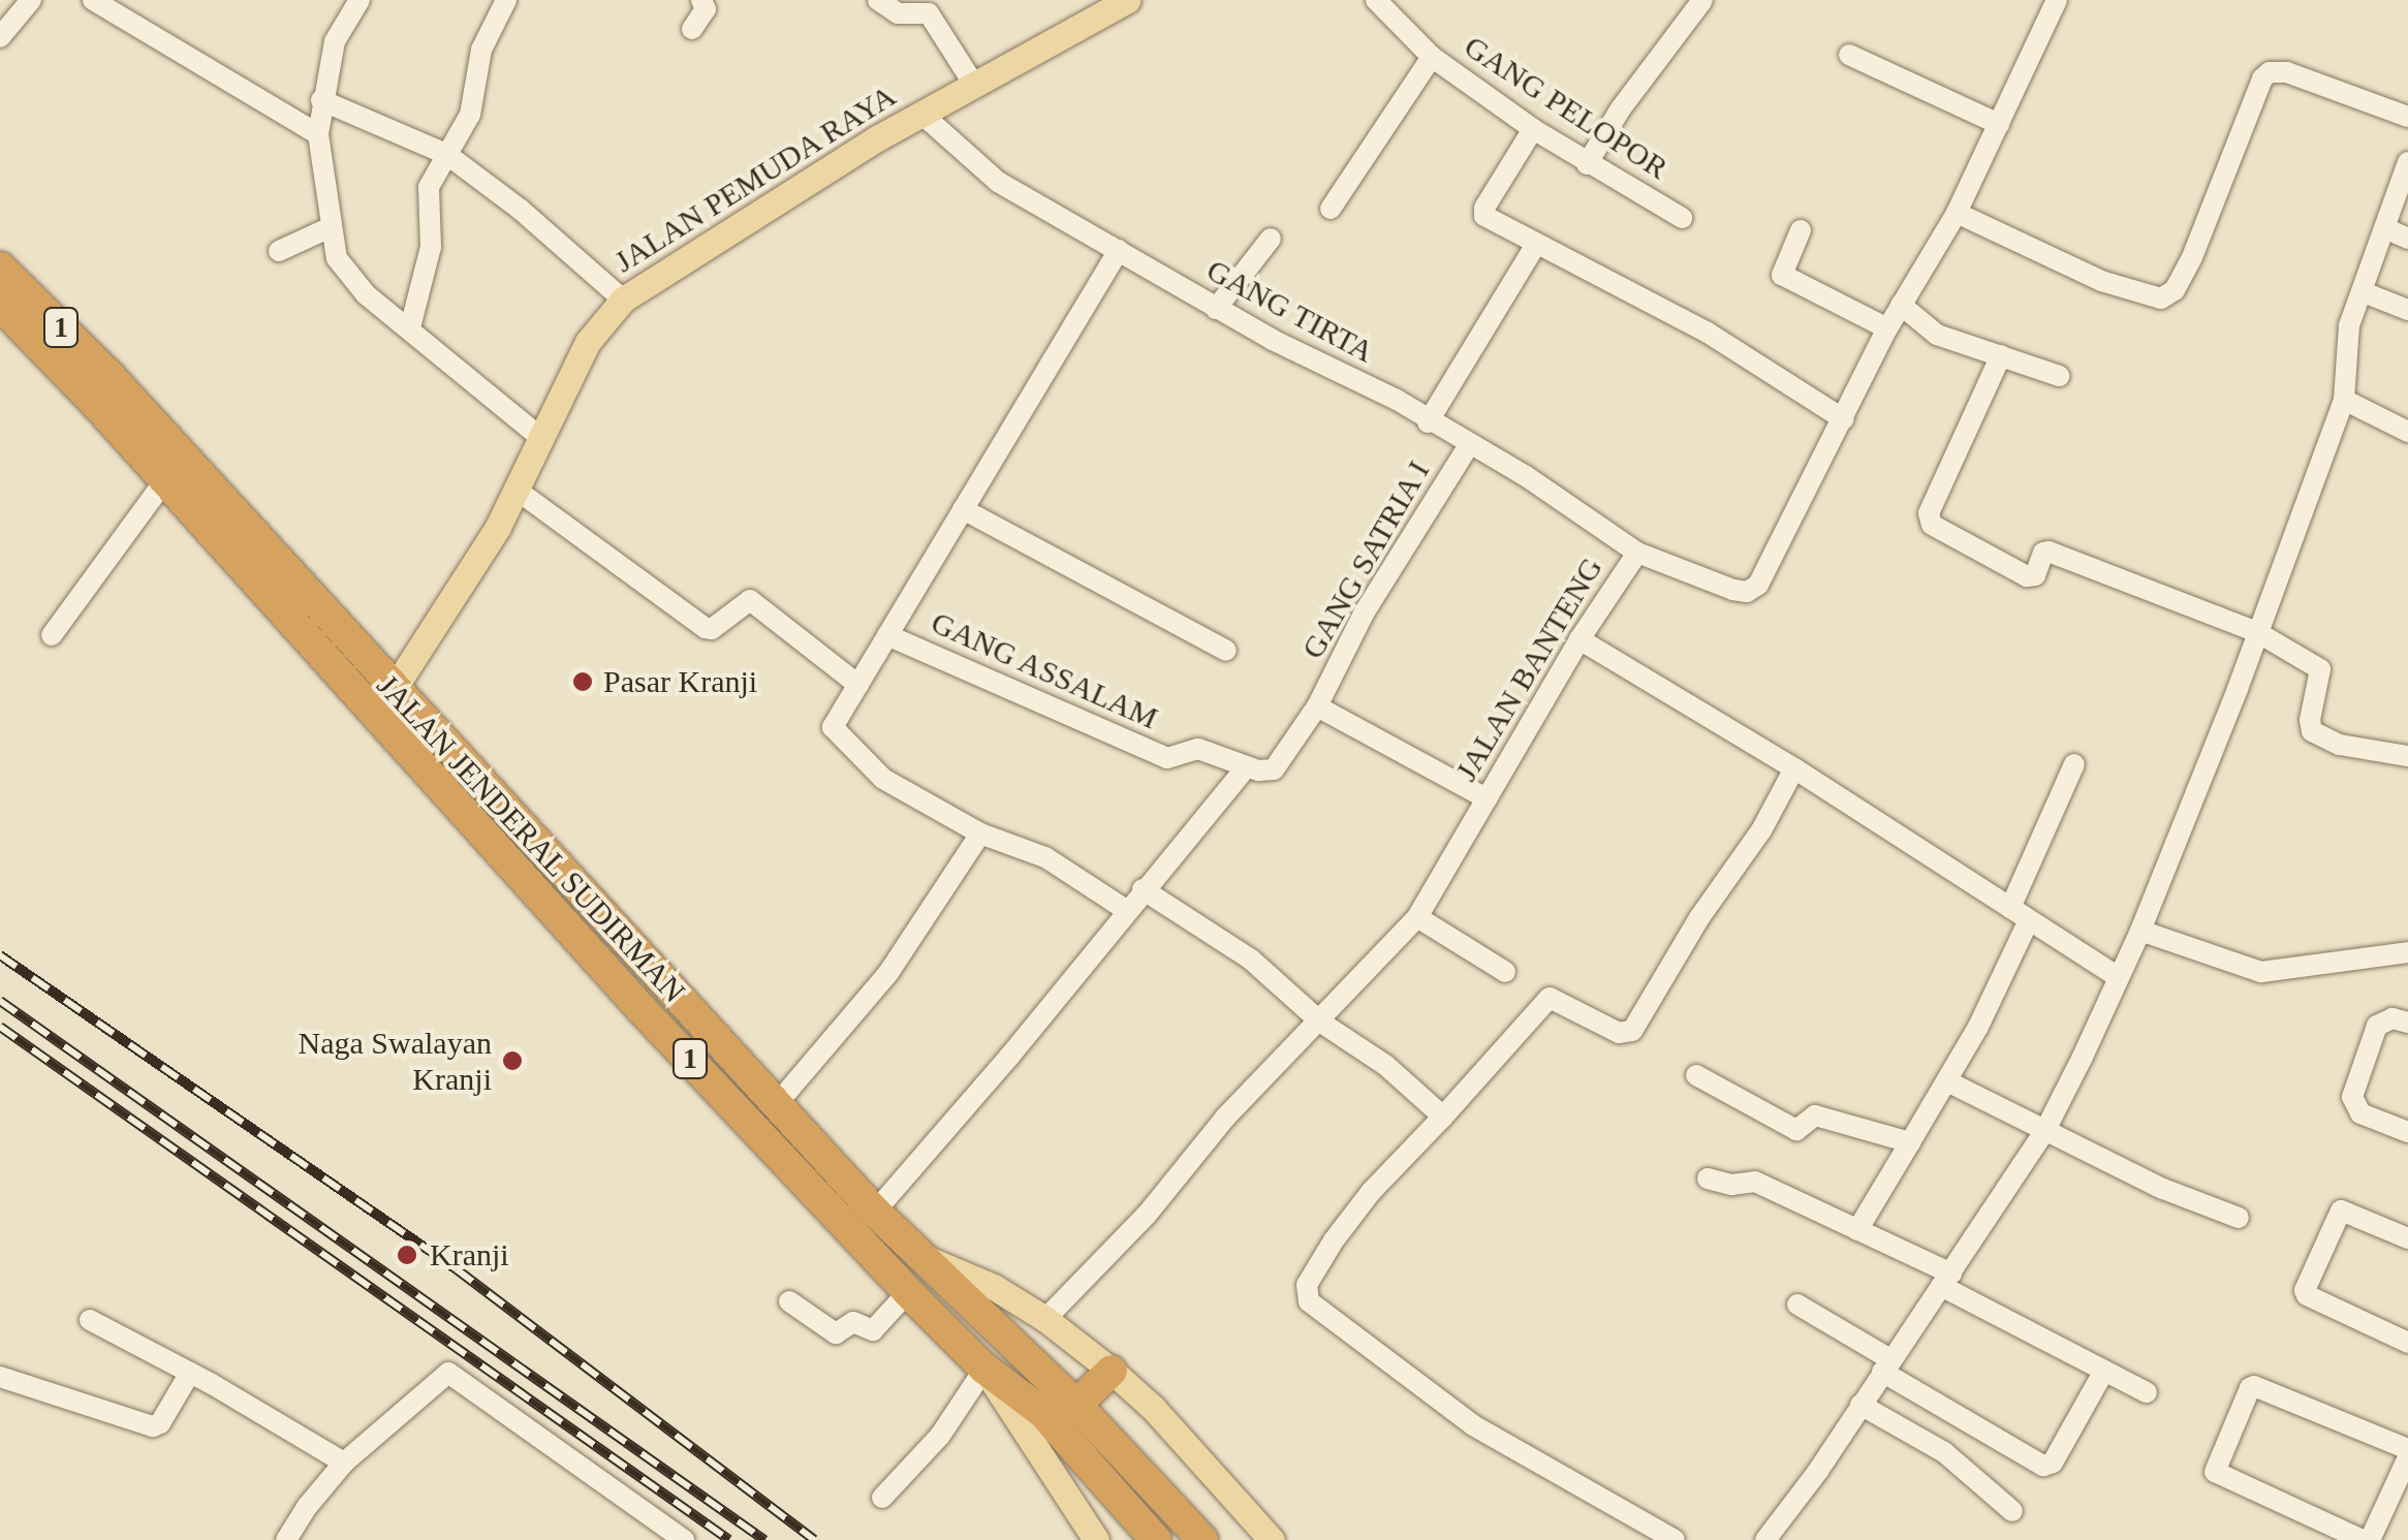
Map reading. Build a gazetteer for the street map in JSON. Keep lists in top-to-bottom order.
{
  "streets": {
    "highway": ["1", "JALAN JENDERAL SUDIRMAN"],
    "main road": ["JALAN PEMUDA RAYA"],
    "street": [
      "GANG PELOPOR",
      "GANG TIRTA",
      "GANG SATRIA I",
      "JALAN BANTENG",
      "GANG ASSALAM"
    ]
  },
  "crossings": [
    ["JALAN PEMUDA RAYA", "GANG TIRTA"],
    ["JALAN PEMUDA RAYA", "JALAN JENDERAL SUDIRMAN"],
    ["GANG TIRTA", "GANG SATRIA I"],
    ["GANG TIRTA", "JALAN BANTENG"],
    ["1", "JALAN JENDERAL SUDIRMAN"],
    ["JALAN BANTENG", "JALAN JENDERAL SUDIRMAN"]
  ],
  "places": ["Pasar Kranji", "Naga Swalayan Kranji", "Kranji"]
}
